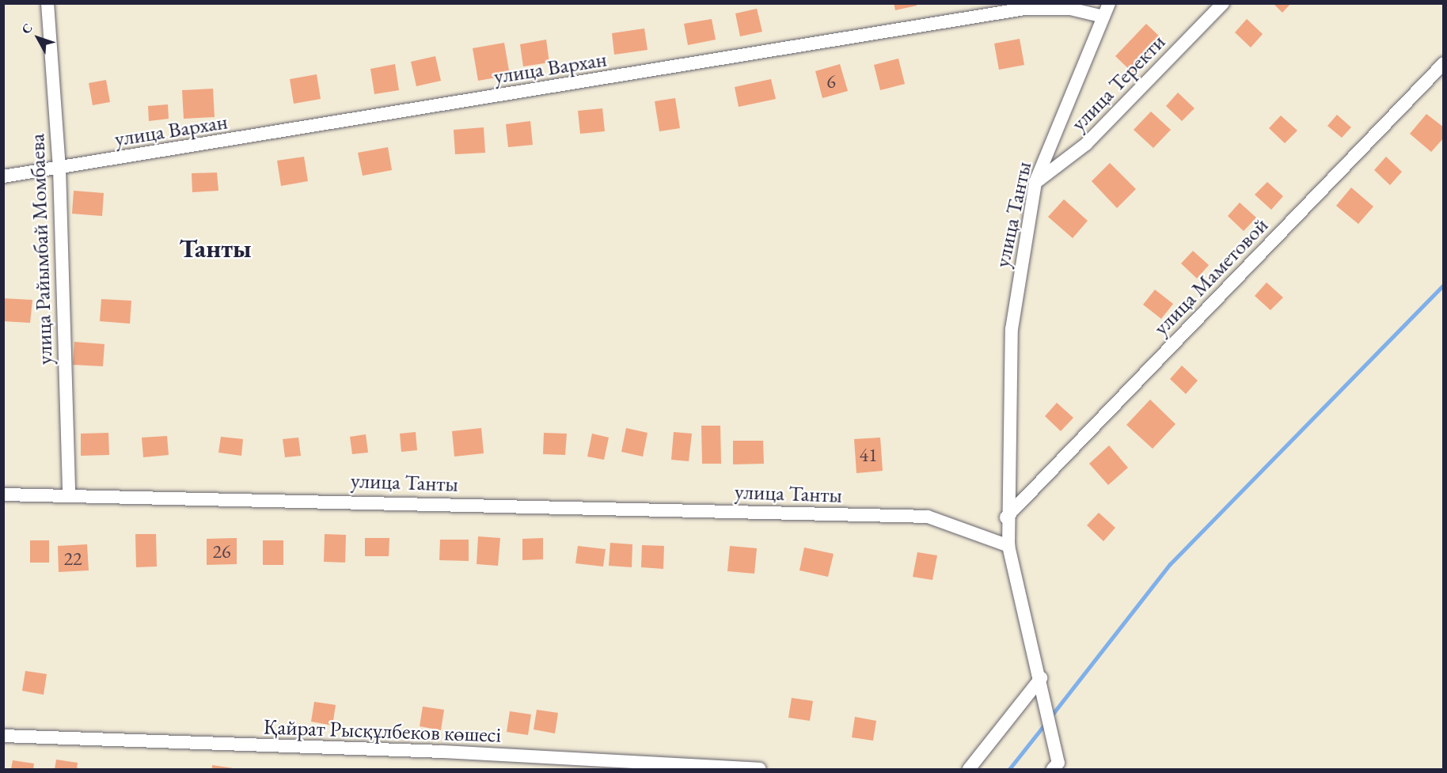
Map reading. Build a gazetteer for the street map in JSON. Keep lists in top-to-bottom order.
{
  "streets": {
    "street": [
      "улица Вархан",
      "улица Теректи",
      "улица Танты",
      "улица Райымбай Момбаева",
      "улица Маметовой",
      "Қайрат Рысқұлбеков көшесі"
    ]
  },
  "crossings": [
    ["улица Вархан", "улица Танты"],
    ["улица Вархан", "улица Райымбай Момбаева"],
    ["улица Теректи", "улица Танты"],
    ["улица Танты", "улица Райымбай Момбаева"],
    ["улица Танты", "улица Маметовой"]
  ],
  "districts": ["Танты"],
  "house_numbers": [
    "6",
    "41",
    "26",
    "22"
  ],
  "north": "top left"
}
